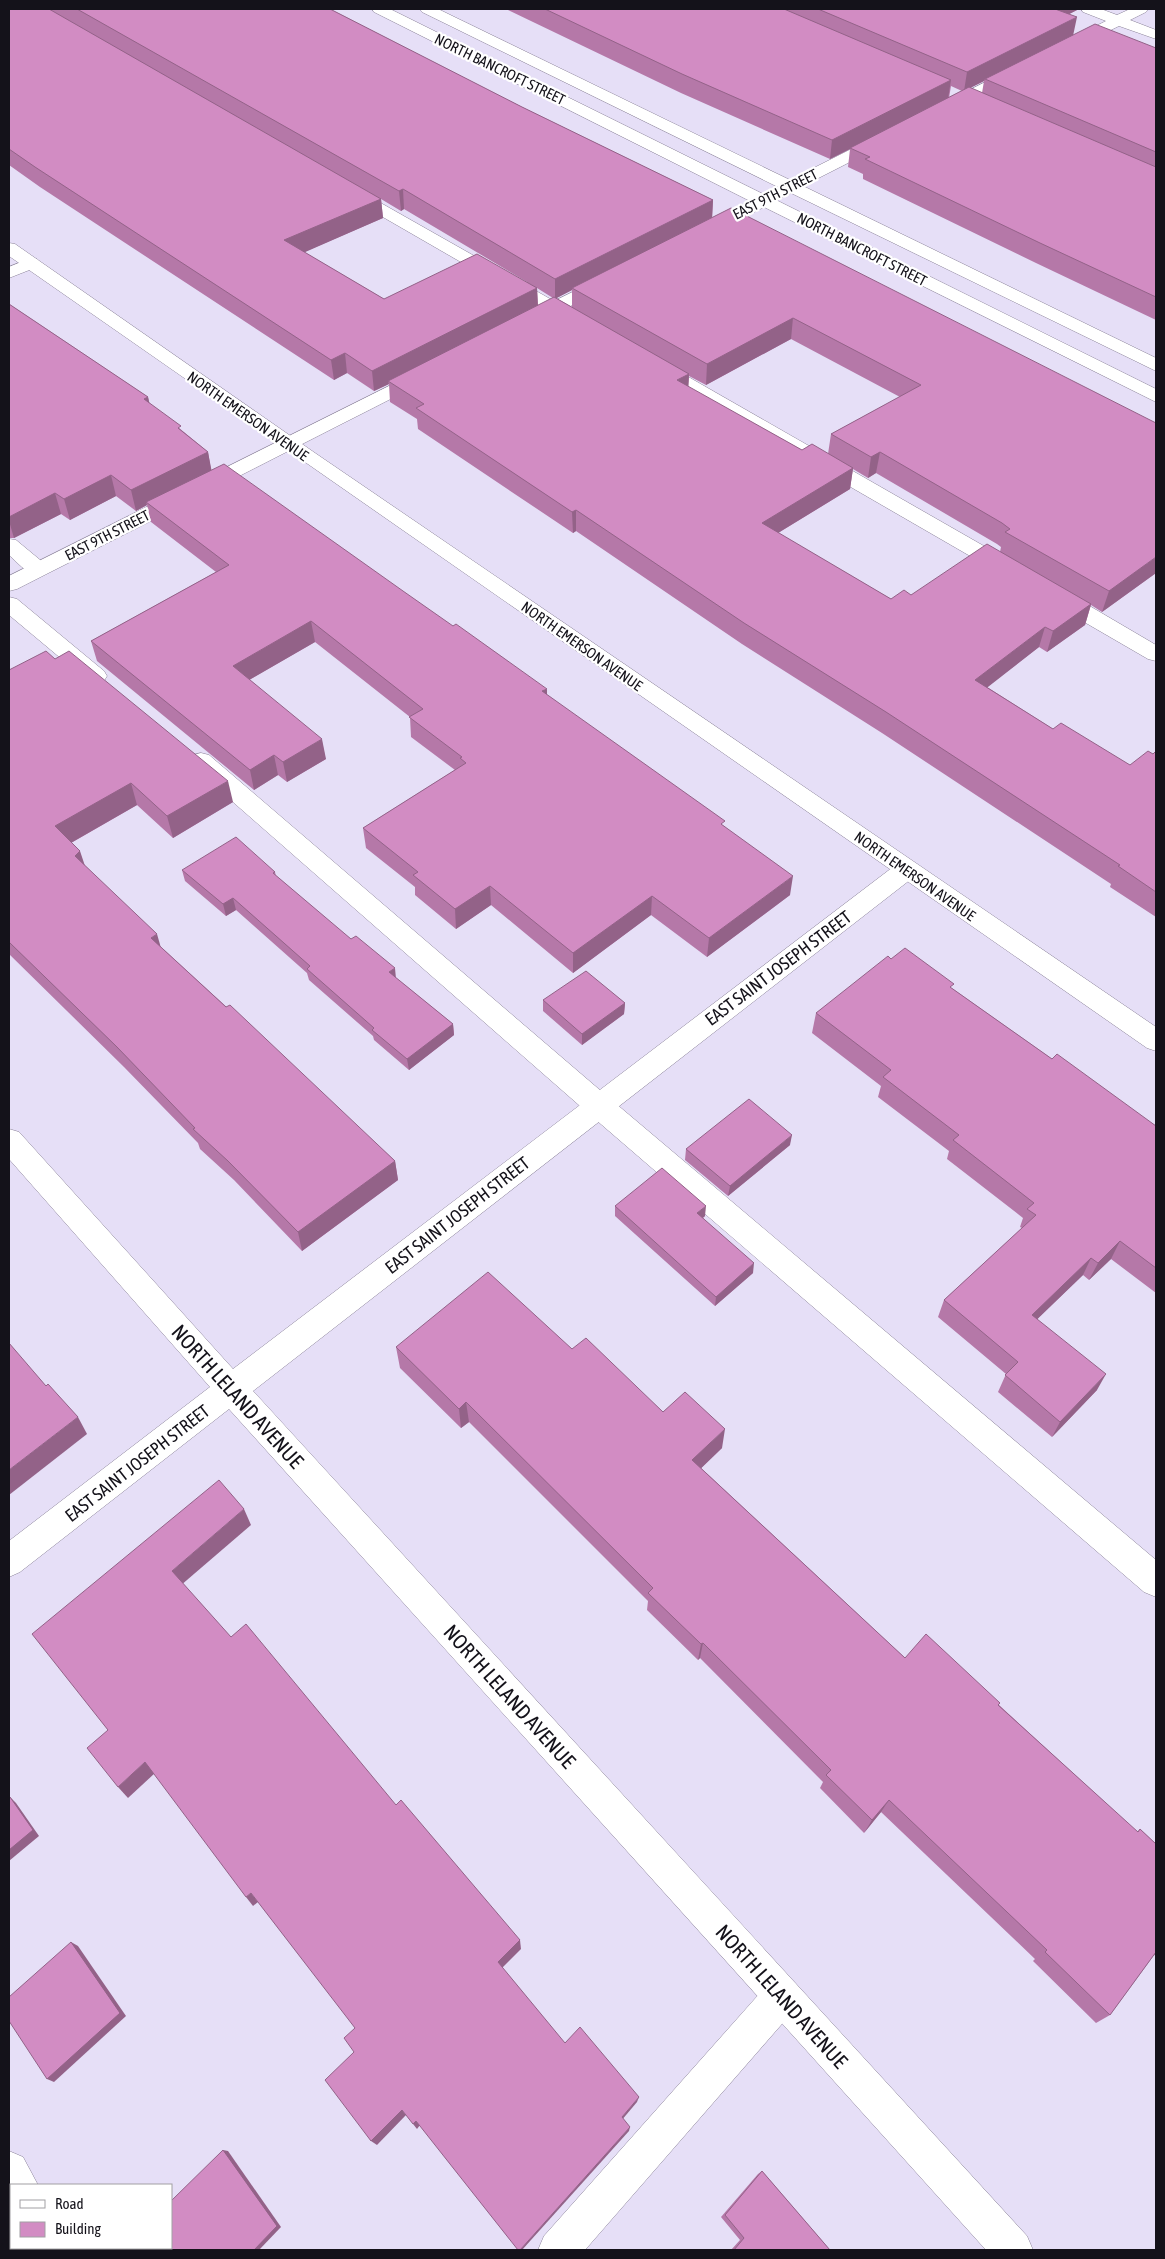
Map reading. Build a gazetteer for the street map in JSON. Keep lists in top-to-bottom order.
{
  "streets": {
    "street": [
      "NORTH BANCROFT STREET",
      "EAST 9TH STREET",
      "NORTH EMERSON AVENUE",
      "EAST SAINT JOSEPH STREET",
      "NORTH LELAND AVENUE"
    ]
  },
  "crossings": [
    ["NORTH BANCROFT STREET", "EAST 9TH STREET"],
    ["EAST 9TH STREET", "NORTH EMERSON AVENUE"],
    ["NORTH EMERSON AVENUE", "EAST SAINT JOSEPH STREET"],
    ["EAST SAINT JOSEPH STREET", "NORTH LELAND AVENUE"]
  ],
  "legend": ["Road", "Building"]
}
